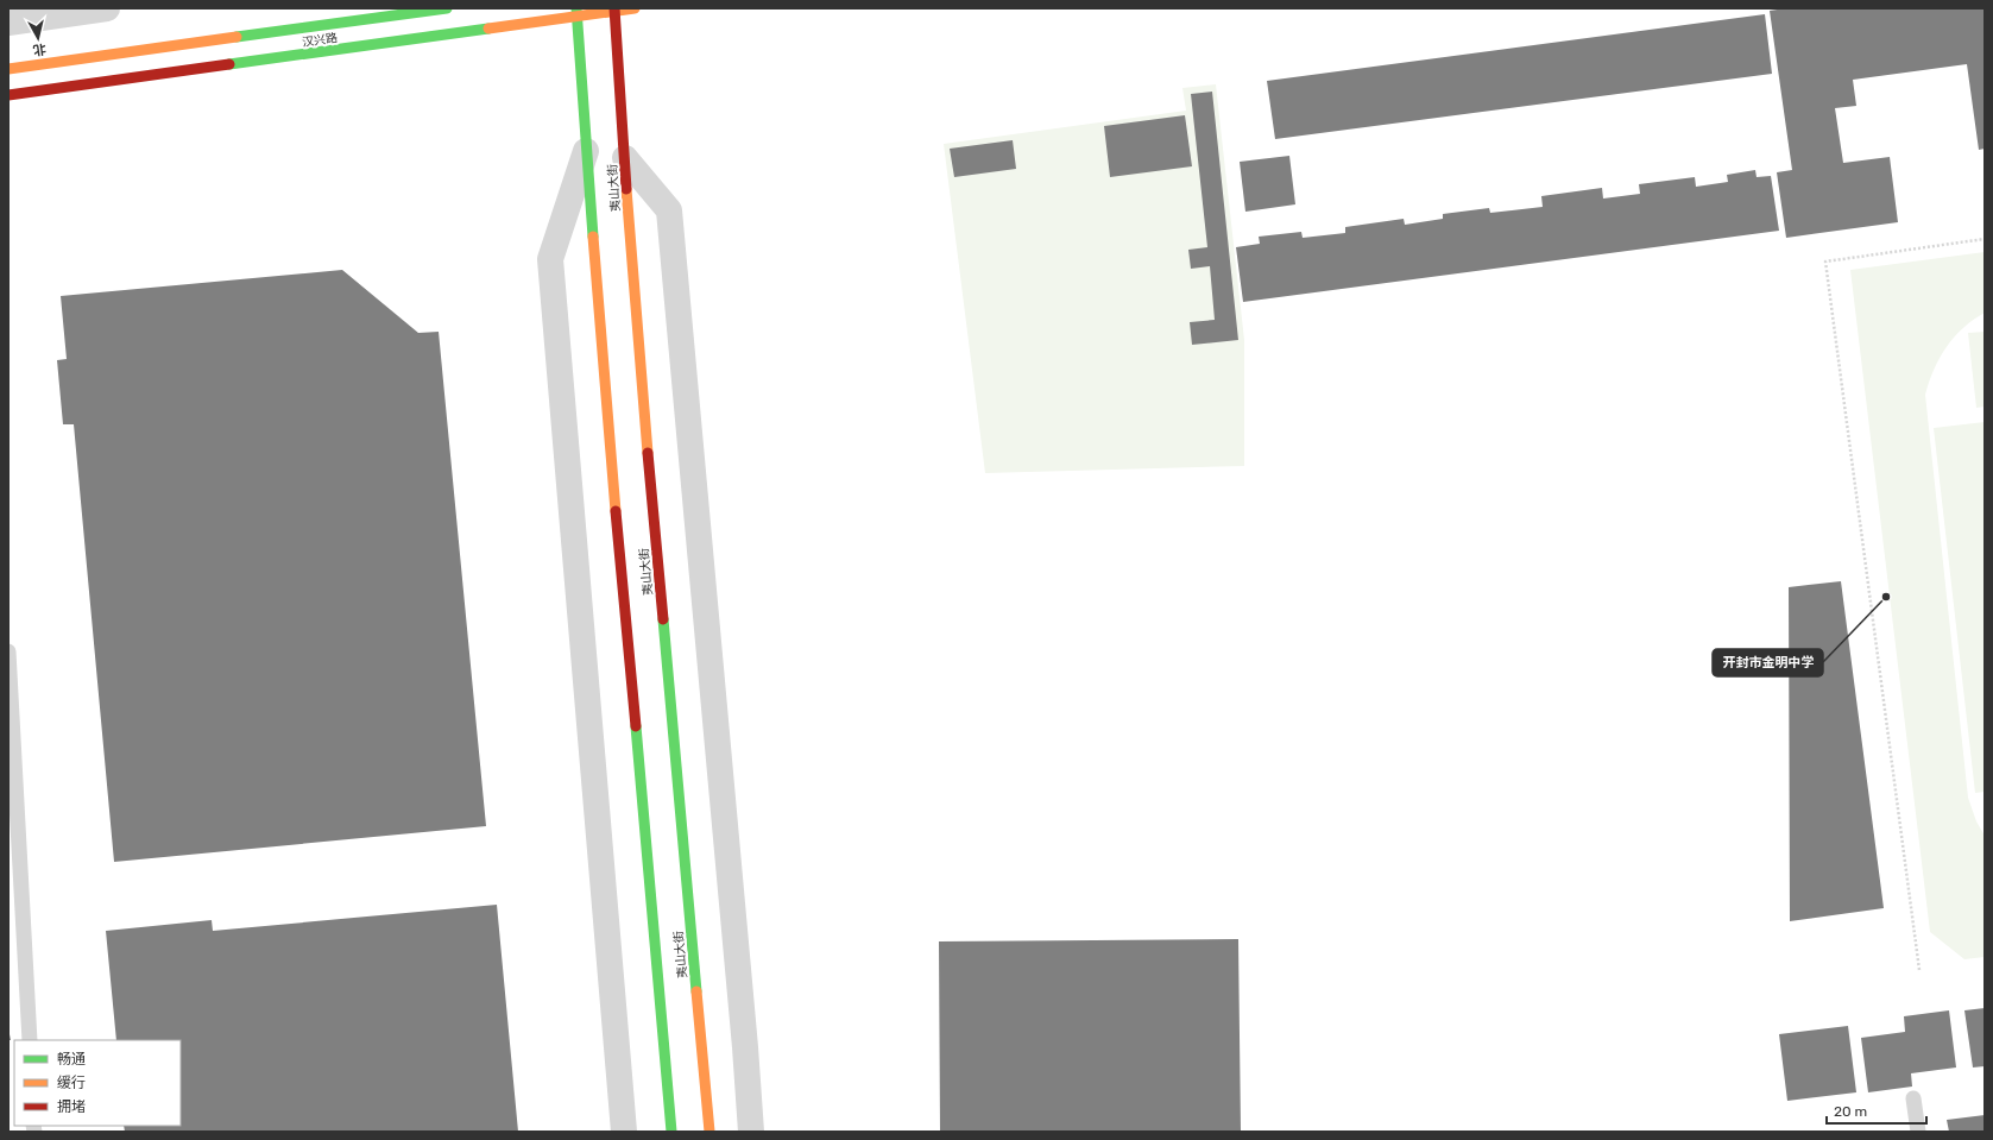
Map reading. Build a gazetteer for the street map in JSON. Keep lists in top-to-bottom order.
{
  "streets": {
    "main road": ["汉兴路", "夷山大街"]
  },
  "crossings": [
    ["汉兴路", "夷山大街"]
  ],
  "places": ["开封市金明中学"],
  "legend": ["畅通", "缓行", "拥堵"],
  "scale_bar": "20 m",
  "north": "bottom"
}
